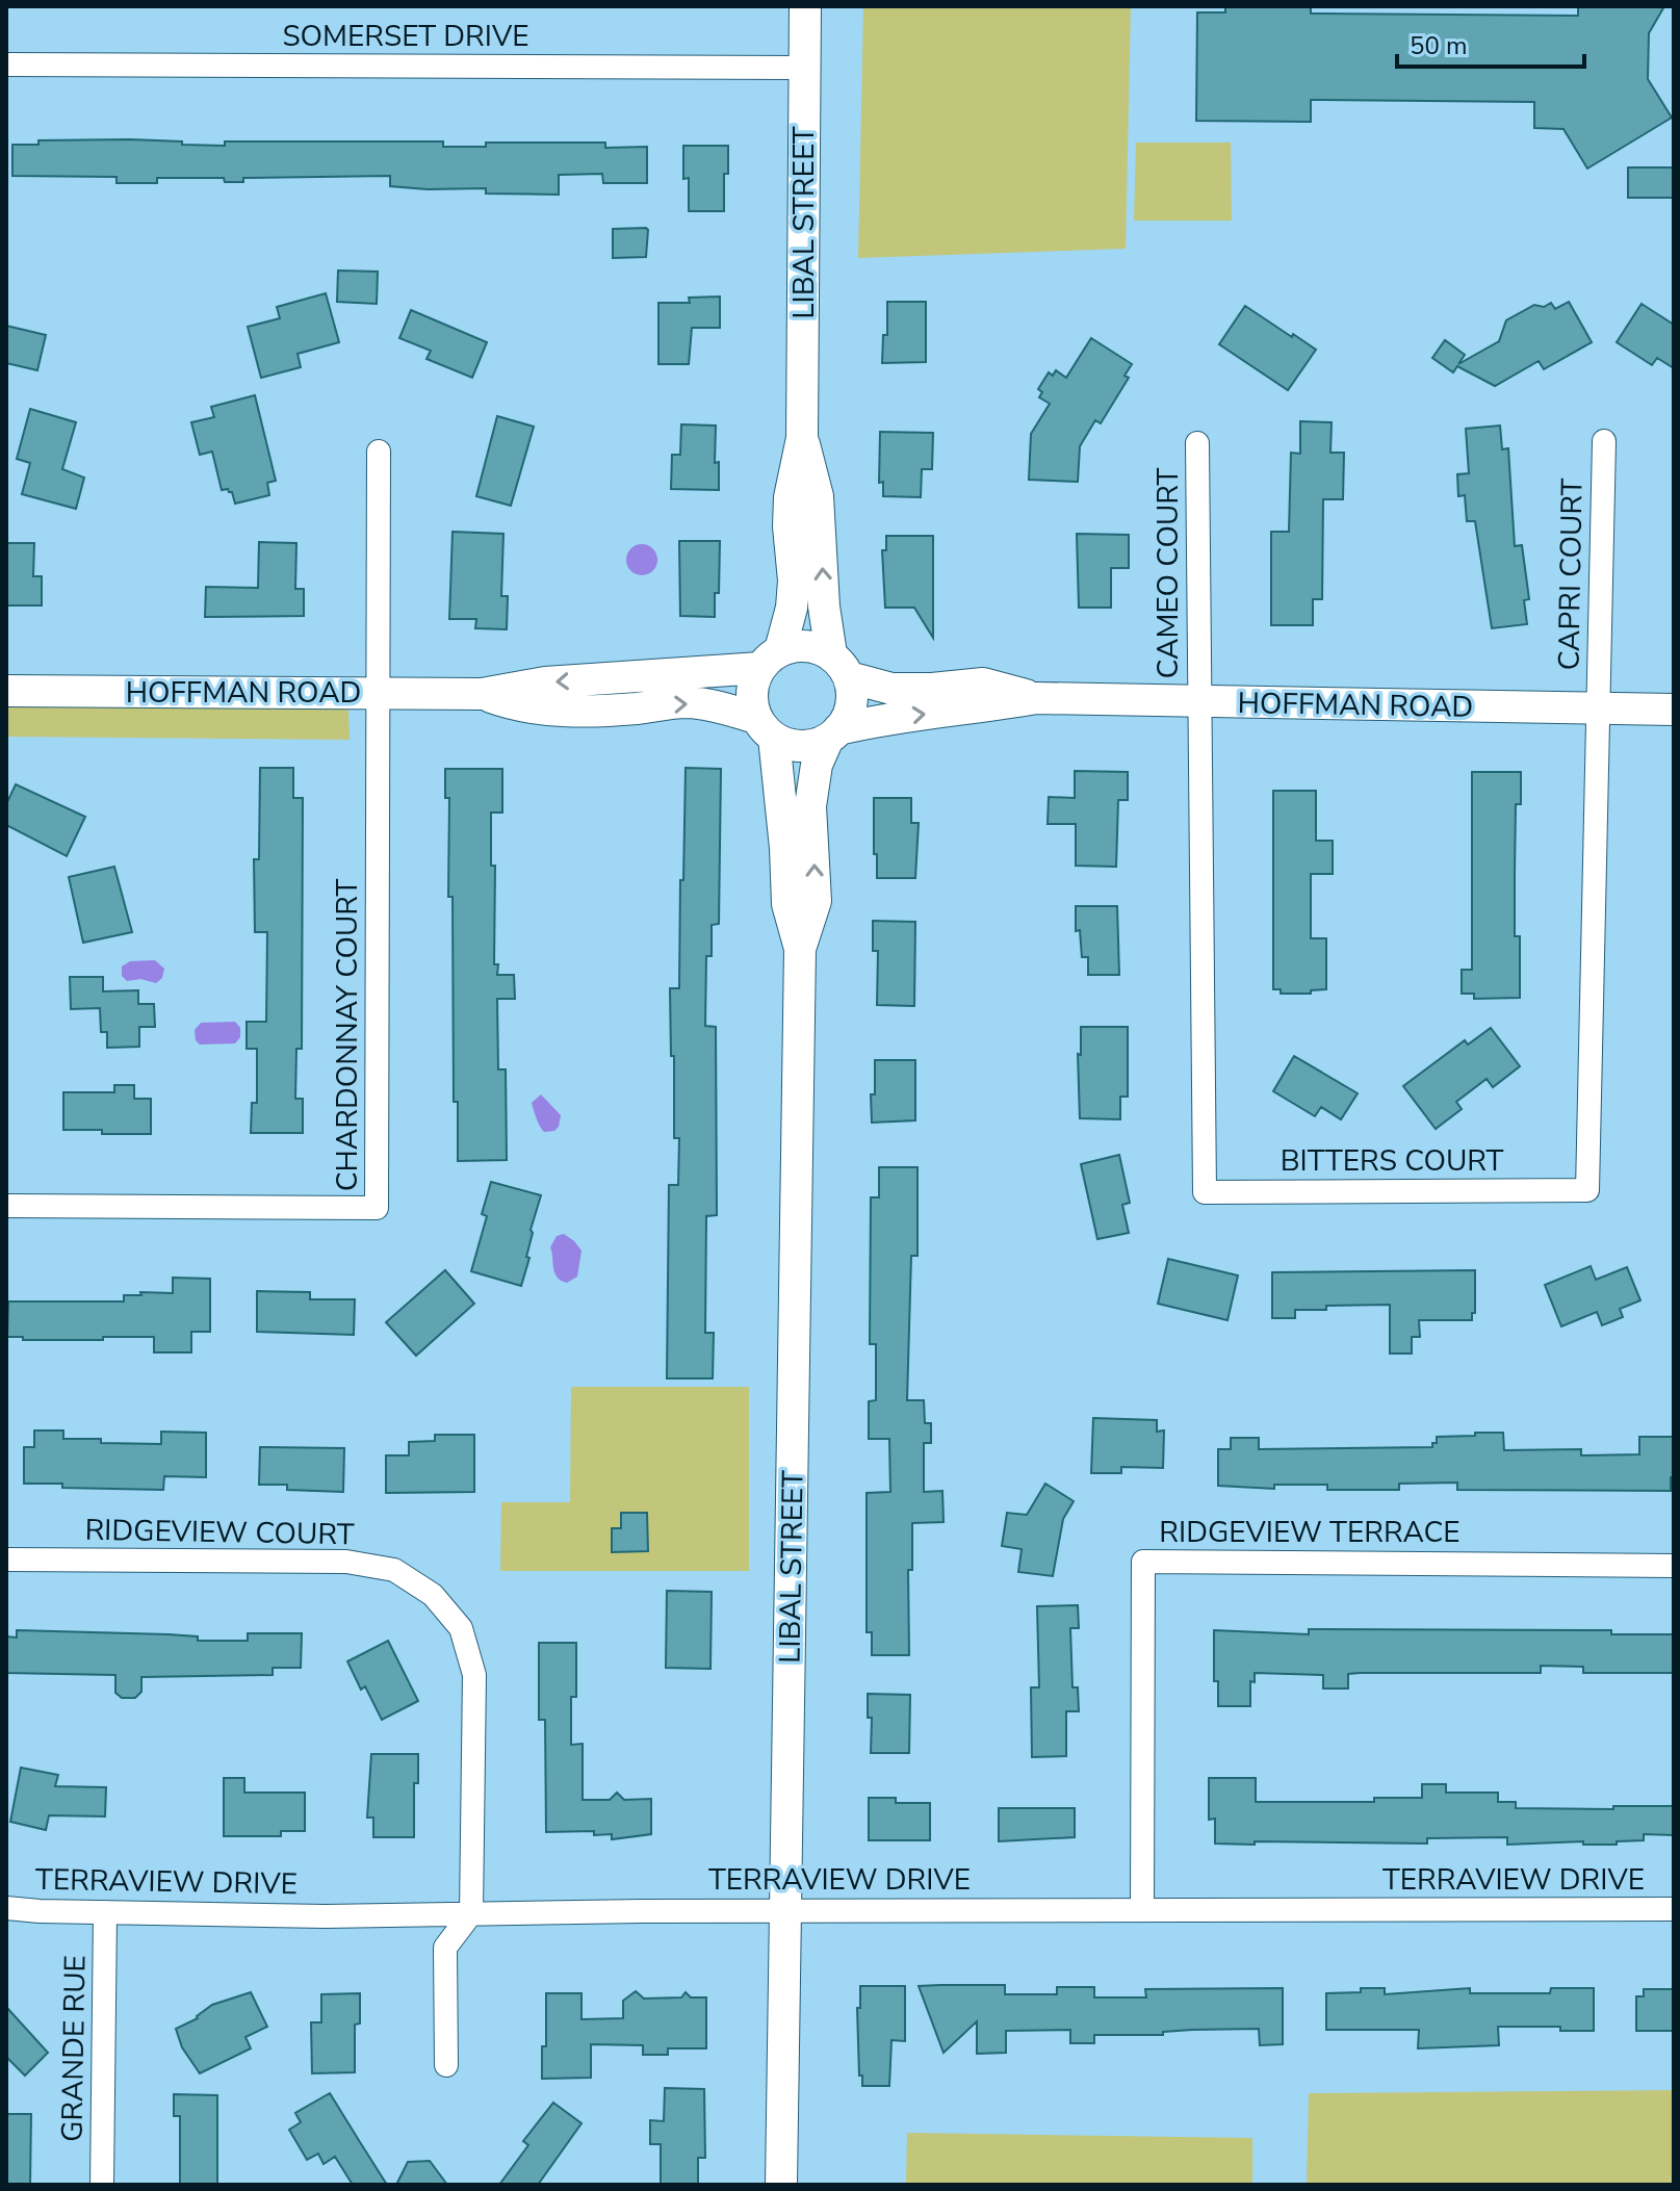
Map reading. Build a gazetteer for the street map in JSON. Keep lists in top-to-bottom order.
{
  "streets": {
    "street": [
      "SOMERSET DRIVE",
      "LIBAL STREET",
      "CAMEO COURT",
      "CAPRI COURT",
      "HOFFMAN ROAD",
      "CHARDONNAY COURT",
      "BITTERS COURT",
      "RIDGEVIEW COURT",
      "RIDGEVIEW TERRACE",
      "TERRAVIEW DRIVE",
      "GRANDE RUE"
    ]
  },
  "crossings": [
    ["SOMERSET DRIVE", "LIBAL STREET"],
    ["LIBAL STREET", "HOFFMAN ROAD"],
    ["LIBAL STREET", "TERRAVIEW DRIVE"],
    ["CAMEO COURT", "HOFFMAN ROAD"],
    ["CAMEO COURT", "BITTERS COURT"],
    ["CAPRI COURT", "HOFFMAN ROAD"],
    ["CAPRI COURT", "BITTERS COURT"],
    ["HOFFMAN ROAD", "CHARDONNAY COURT"],
    ["HOFFMAN ROAD", "BITTERS COURT"],
    ["RIDGEVIEW COURT", "TERRAVIEW DRIVE"],
    ["RIDGEVIEW TERRACE", "TERRAVIEW DRIVE"],
    ["TERRAVIEW DRIVE", "GRANDE RUE"]
  ],
  "scale_bar": "50 m"
}
